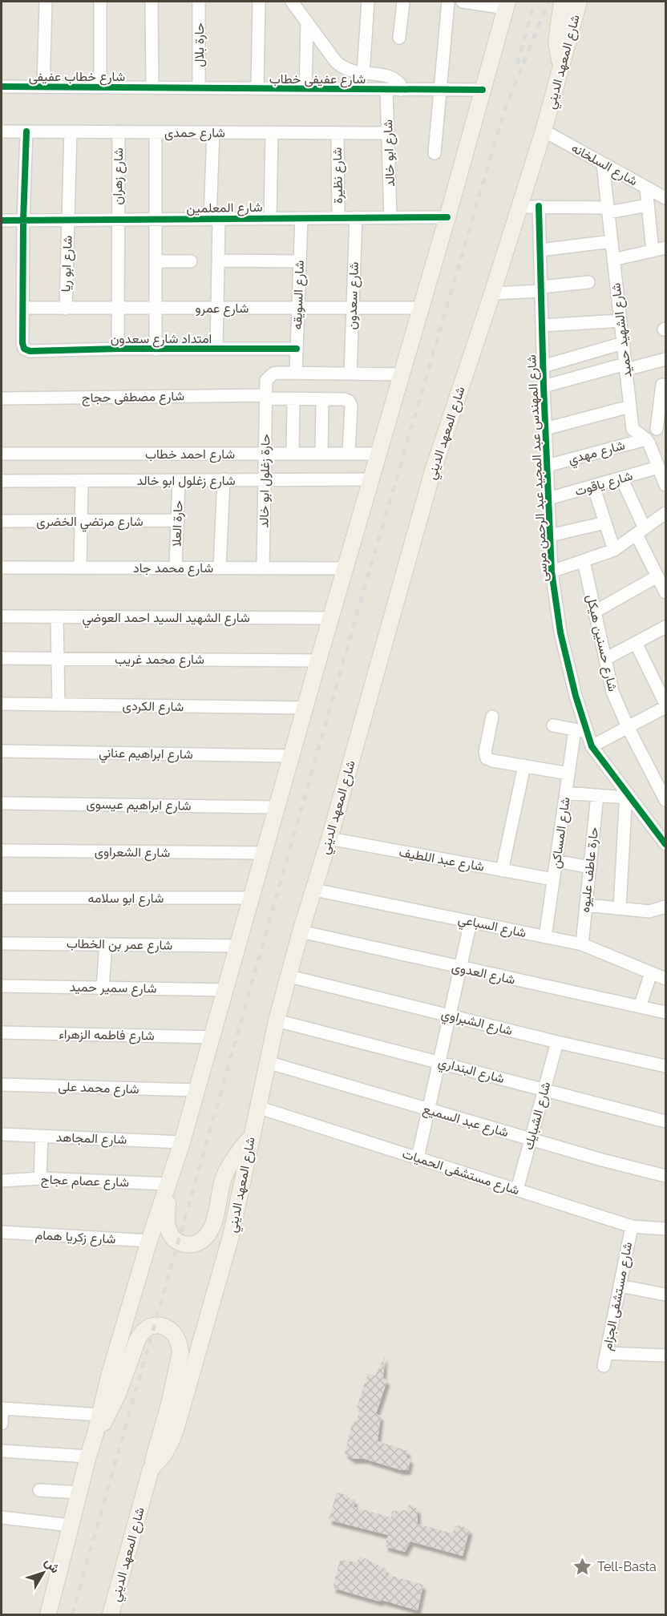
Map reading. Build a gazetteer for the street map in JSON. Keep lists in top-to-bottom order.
{
  "streets": {
    "main road": ["شارع المعهد الديني"],
    "street": [
      "حارة بلال",
      "شارع خطاب عفيفى",
      "شارع عفيفى خطاب",
      "شارع حمدى",
      "شارع ابو خالد",
      "شارع السلخانه",
      "شارع نظيرة",
      "شارع زهران",
      "شارع المعلمين",
      "شارع ابو ريا",
      "شارع السويقه",
      "شارع سعدون",
      "شارع عمرو",
      "شارع الشهيد حميد",
      "امتداد شارع سعدون",
      "شارع مصطفى حجاج",
      "شارع مهدي",
      "شارع احمد خطاب",
      "شارع المهندس عبد المجيد عبد الرحمن مرسى",
      "شارع زغلول ابو خالد",
      "حارة زغلول ابو خالد",
      "شارع ياقوت",
      "شارع مرتضي الخضرى",
      "حارة العلا",
      "شارع محمد جاد",
      "شارع الشهيد السيد احمد العوضي",
      "شارع حسنين هيكل",
      "شارع محمد غريب",
      "شارع الكردى",
      "شارع ابراهيم عناني",
      "شارع ابراهيم عيسوى",
      "شارع المساكن",
      "شارع الشعراوى",
      "شارع عبد اللطيف",
      "حارة عاطف عليوه",
      "شارع ابو سلامه",
      "شارع السباعي",
      "شارع عمر بن الخطاب",
      "شارع العدوى",
      "شارع سمير حميد",
      "شارع الشبراوي",
      "شارع فاطمه الزهراء",
      "شارع البنداري",
      "شارع محمد على",
      "شارع الشبايك",
      "شارع عبد السميع",
      "شارع المجاهد",
      "شارع مستشفى الحميات",
      "شارع عصام عجاج",
      "شارع زكريا همام",
      "شارع مستشفى الجزام"
    ]
  },
  "crossings": [
    ["حارة بلال", "شارع عفيفى خطاب"],
    ["شارع المعهد الديني", "شارع السلخانه"],
    ["شارع المعهد الديني", "شارع عبد اللطيف"],
    ["شارع المعهد الديني", "شارع السباعي"],
    ["شارع المعهد الديني", "شارع العدوى"],
    ["شارع المعهد الديني", "شارع الشبراوي"],
    ["شارع المعهد الديني", "شارع البنداري"],
    ["شارع المعهد الديني", "شارع عبد السميع"],
    ["شارع المعهد الديني", "شارع مستشفى الحميات"],
    ["شارع خطاب عفيفى", "شارع عفيفى خطاب"],
    ["شارع عفيفى خطاب", "شارع ابو خالد"],
    ["شارع حمدى", "شارع ابو خالد"],
    ["شارع حمدى", "شارع نظيرة"],
    ["شارع حمدى", "شارع زهران"],
    ["شارع حمدى", "شارع ابو ريا"],
    ["شارع ابو خالد", "شارع المعلمين"],
    ["شارع السلخانه", "شارع الشهيد حميد"],
    ["شارع نظيرة", "شارع المعلمين"],
    ["شارع زهران", "شارع المعلمين"],
    ["شارع المعلمين", "شارع ابو ريا"],
    ["شارع المعلمين", "شارع السويقه"],
    ["شارع المعلمين", "شارع سعدون"],
    ["شارع ابو ريا", "شارع عمرو"],
    ["شارع السويقه", "شارع عمرو"],
    ["شارع السويقه", "امتداد شارع سعدون"],
    ["شارع السويقه", "حارة زغلول ابو خالد"],
    ["شارع سعدون", "شارع عمرو"],
    ["شارع عمرو", "امتداد شارع سعدون"],
    ["شارع الشهيد حميد", "شارع مهدي"],
    ["شارع الشهيد حميد", "شارع ياقوت"],
    ["شارع مصطفى حجاج", "شارع احمد خطاب"],
    ["شارع مصطفى حجاج", "حارة زغلول ابو خالد"],
    ["شارع مهدي", "شارع المهندس عبد المجيد عبد الرحمن مرسى"],
    ["شارع احمد خطاب", "حارة زغلول ابو خالد"],
    ["شارع المهندس عبد المجيد عبد الرحمن مرسى", "شارع ياقوت"],
    ["شارع المهندس عبد المجيد عبد الرحمن مرسى", "شارع المساكن"],
    ["شارع زغلول ابو خالد", "حارة زغلول ابو خالد"],
    ["شارع زغلول ابو خالد", "حارة العلا"],
    ["حارة زغلول ابو خالد", "شارع محمد جاد"],
    ["شارع مرتضي الخضرى", "حارة العلا"],
    ["حارة العلا", "شارع محمد جاد"],
    ["شارع المساكن", "شارع عبد اللطيف"],
    ["شارع المساكن", "شارع السباعي"],
    ["حارة عاطف عليوه", "شارع السباعي"],
    ["شارع الشبراوي", "شارع الشبايك"],
    ["شارع البنداري", "شارع الشبايك"],
    ["شارع الشبايك", "شارع عبد السميع"],
    ["شارع الشبايك", "شارع مستشفى الحميات"],
    ["شارع مستشفى الحميات", "شارع مستشفى الجزام"]
  ],
  "places": {
    "place": ["Tell-Basta"]
  },
  "north": "top right"
}
